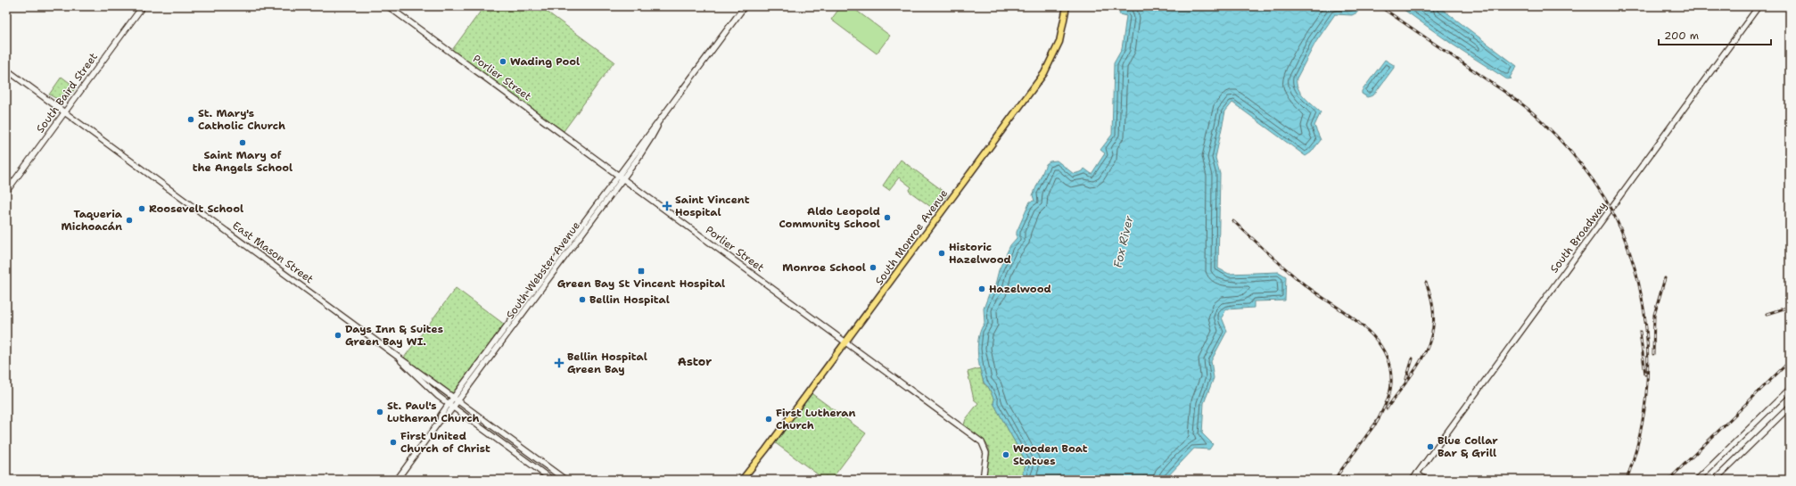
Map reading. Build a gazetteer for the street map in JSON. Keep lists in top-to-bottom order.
{
  "streets": {
    "main road": [
      "Porlier Street",
      "South Baird Street",
      "South Monroe Avenue",
      "South Broadway",
      "East Mason Street",
      "South Webster Avenue"
    ]
  },
  "crossings": [
    ["Porlier Street", "South Monroe Avenue"],
    ["Porlier Street", "South Webster Avenue"],
    ["South Baird Street", "East Mason Street"],
    ["East Mason Street", "South Webster Avenue"]
  ],
  "districts": ["Astor"],
  "water": ["Fox River"],
  "places": {
    "other": [
      "Wading Pool",
      "St. Mary's Catholic Church",
      "Saint Mary of the Angels School",
      "Roosevelt School",
      "Aldo Leopold Community School",
      "Taqueria Michoacán",
      "Historic Hazelwood",
      "Monroe School",
      "Hazelwood",
      "Bellin Hospital",
      "Days Inn & Suites Green Bay WI.",
      "St. Paul's Lutheran Church",
      "First Lutheran Church",
      "First United Church of Christ",
      "Blue Collar Bar & Grill",
      "Wooden Boat Statues"
    ],
    "health": ["Saint Vincent Hospital", "Bellin Hospital Green Bay"],
    "transit": ["Green Bay St Vincent Hospital"]
  },
  "scale_bar": "200 m"
}
